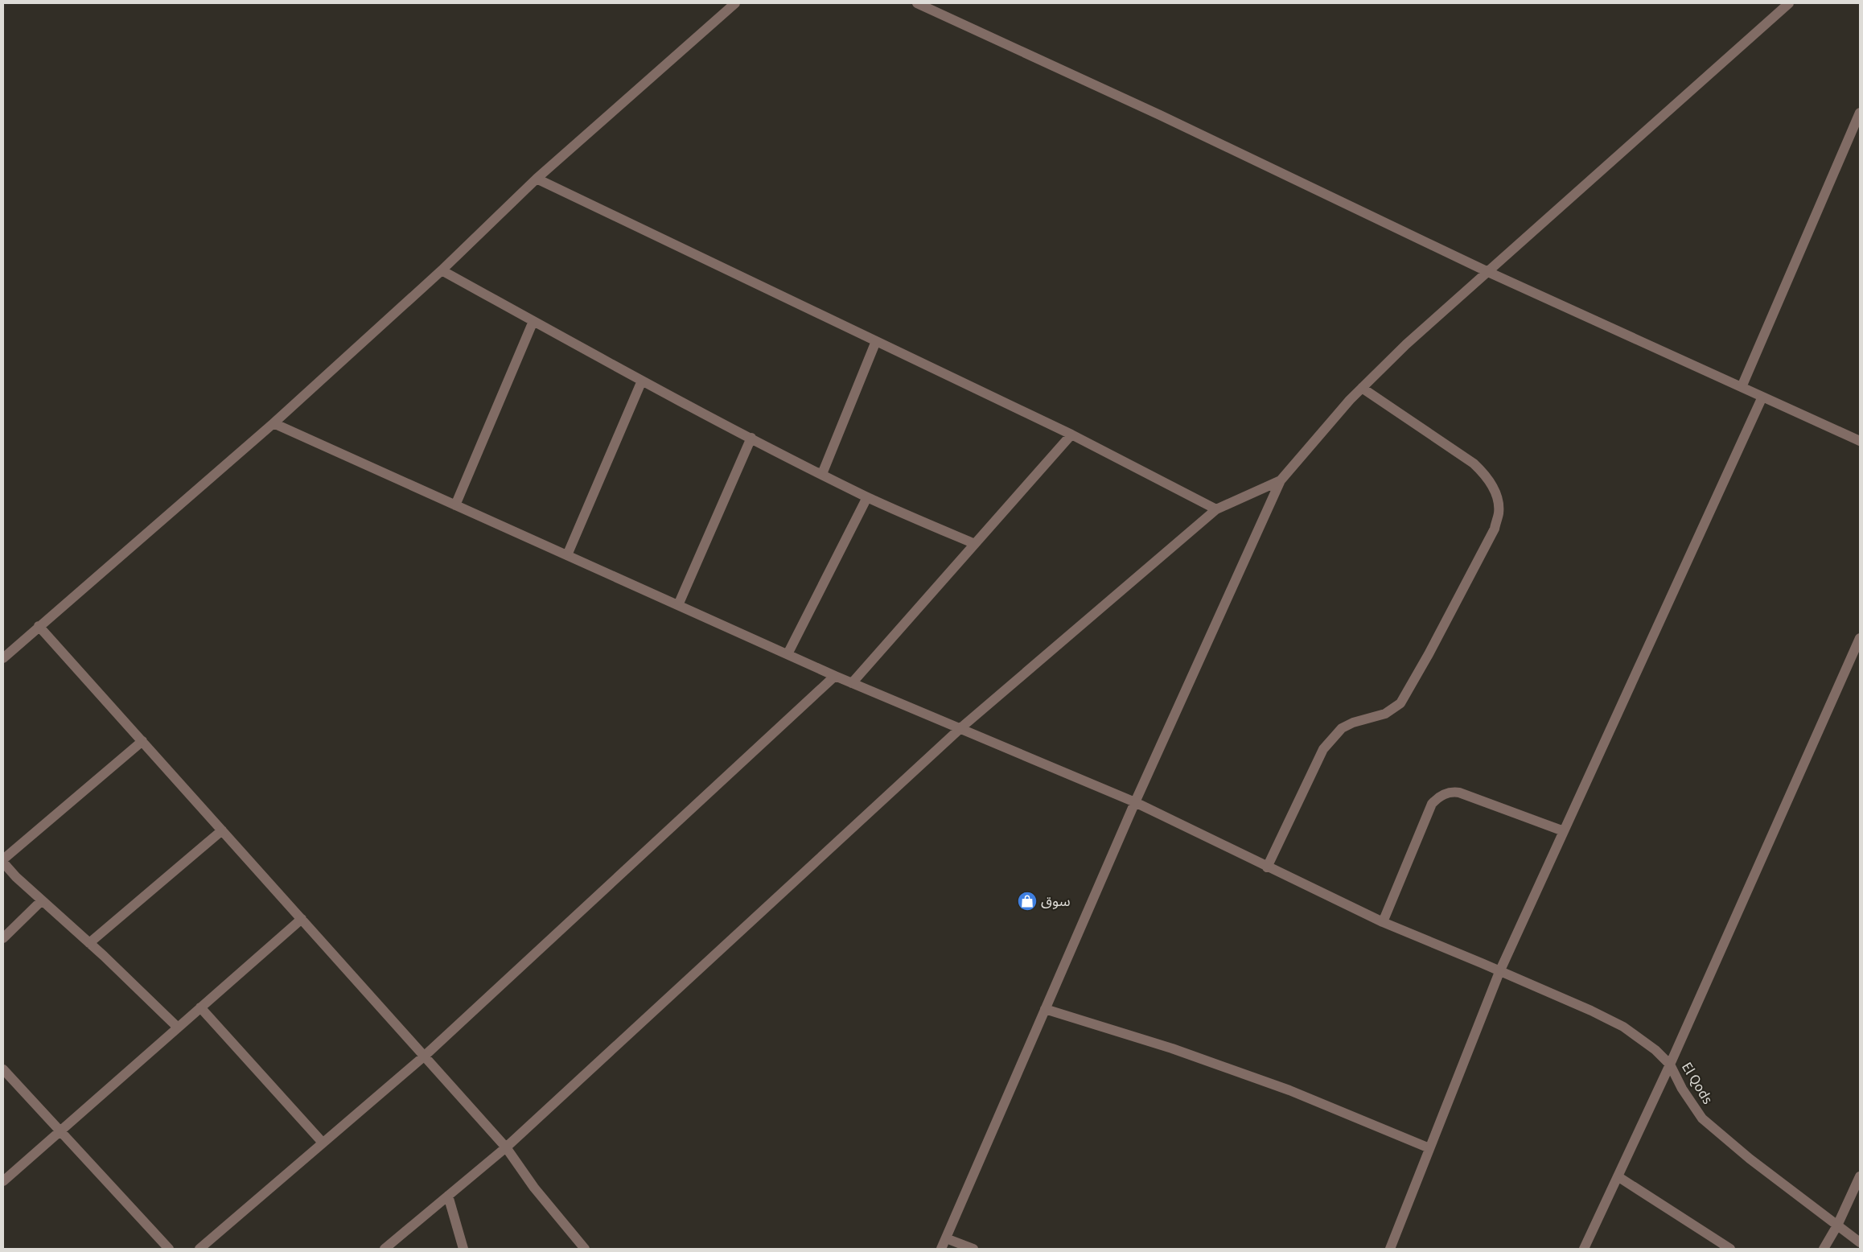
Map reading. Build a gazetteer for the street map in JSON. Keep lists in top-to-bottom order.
{
  "streets": {
    "street": ["El Qods"]
  },
  "places": {
    "shop": ["سوق"]
  }
}
